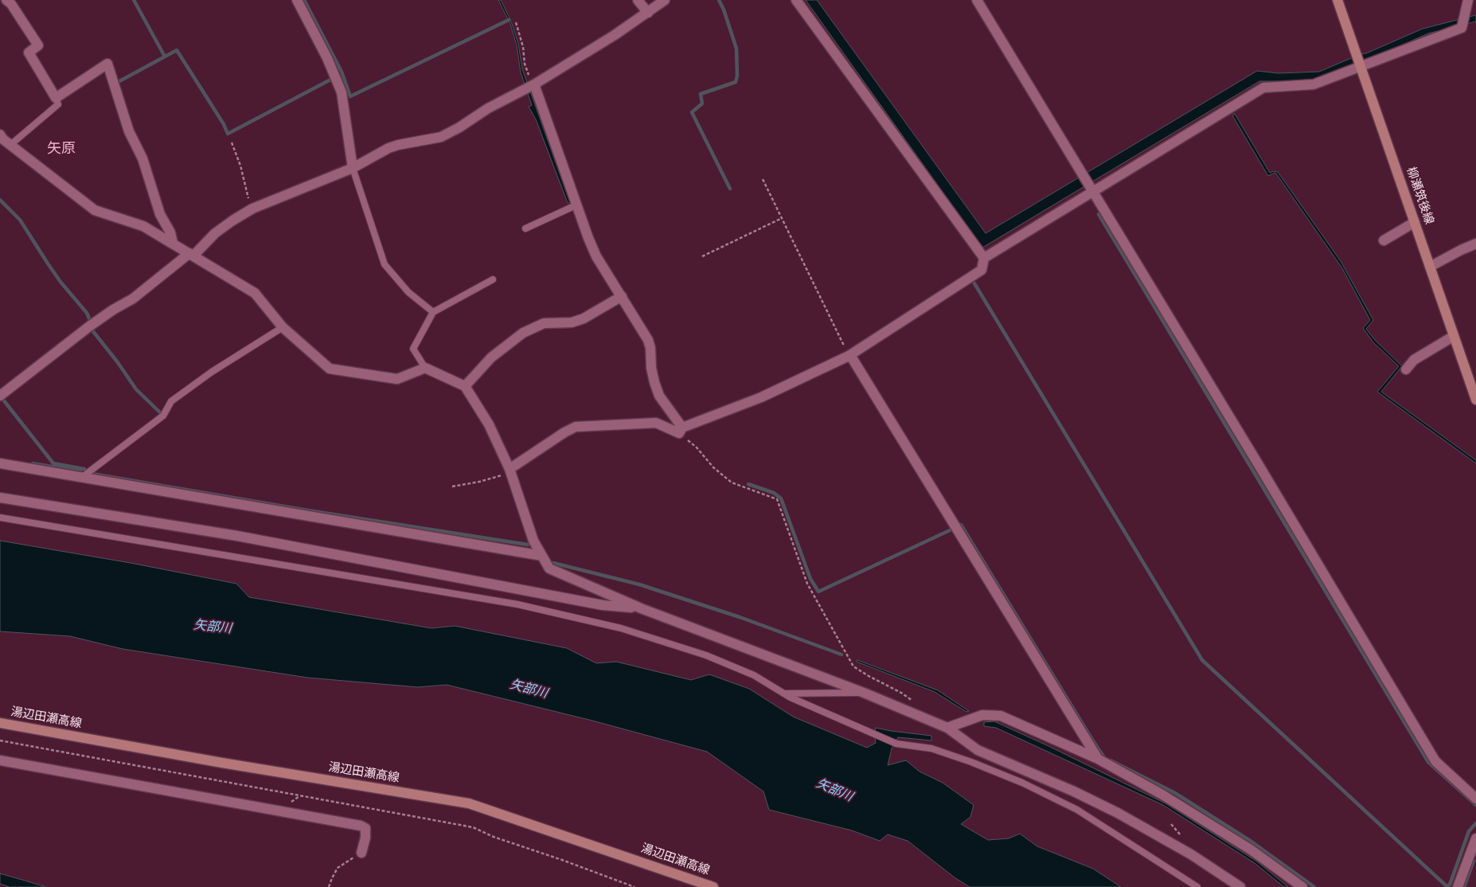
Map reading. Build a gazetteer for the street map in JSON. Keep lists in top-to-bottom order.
{
  "streets": {
    "main road": ["柳瀬筑後線", "湯辺田瀬高線"]
  },
  "districts": ["矢原"],
  "water": ["矢部川"]
}
